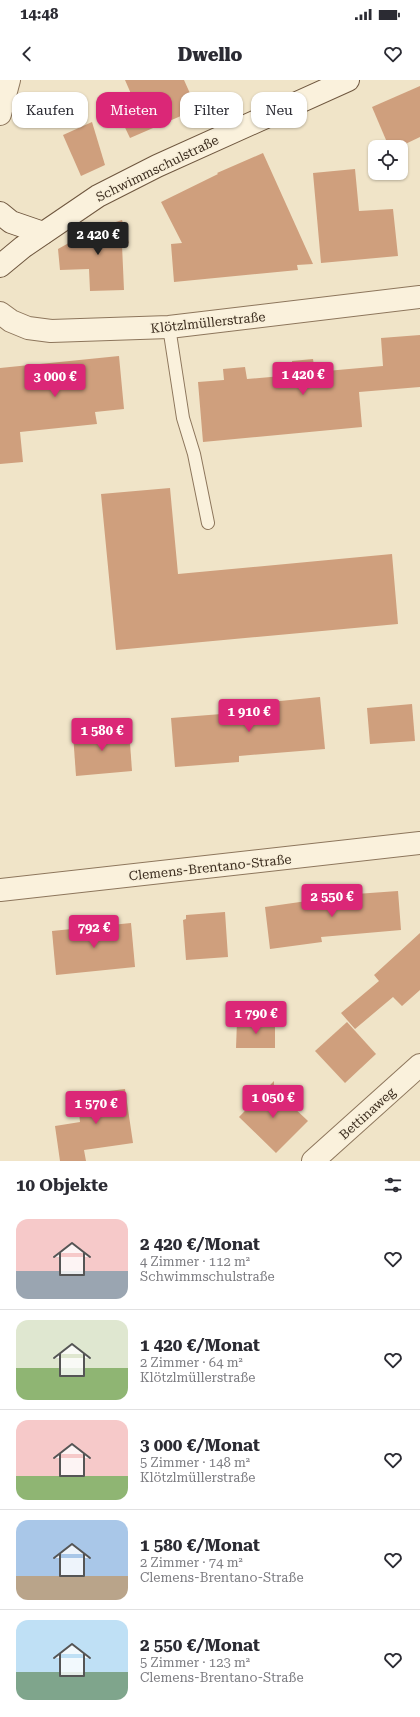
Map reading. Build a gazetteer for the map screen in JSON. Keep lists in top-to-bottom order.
{
  "streets": {
    "street": [
      "Schwimmschulstraße",
      "Klötzlmüllerstraße",
      "Clemens-Brentano-Straße",
      "Bettinaweg"
    ]
  },
  "page": {
    "status": "14:48",
    "header": "Dwello",
    "chip": [
      "Kaufen",
      "Mieten",
      "Filter",
      "Neu"
    ],
    "price": [
      "2 420 €",
      "1 420 €",
      "3 000 €",
      "1 910 €",
      "1 580 €",
      "2 550 €",
      "792 €",
      "1 790 €",
      "1 050 €",
      "1 570 €"
    ],
    "heading": "10 Objekte",
    "list": [
      {
        "name": "2 420 €/Monat",
        "note": "4 Zimmer · 112 m² · Schwimmschulstraße"
      },
      {
        "name": "1 420 €/Monat",
        "note": "2 Zimmer · 64 m² · Klötzlmüllerstraße"
      },
      {
        "name": "3 000 €/Monat",
        "note": "5 Zimmer · 148 m² · Klötzlmüllerstraße"
      },
      {
        "name": "1 580 €/Monat",
        "note": "2 Zimmer · 74 m² · Clemens-Brentano-Straße"
      },
      {
        "name": "2 550 €/Monat",
        "note": "5 Zimmer · 123 m² · Clemens-Brentano-Straße"
      }
    ]
  }
}
